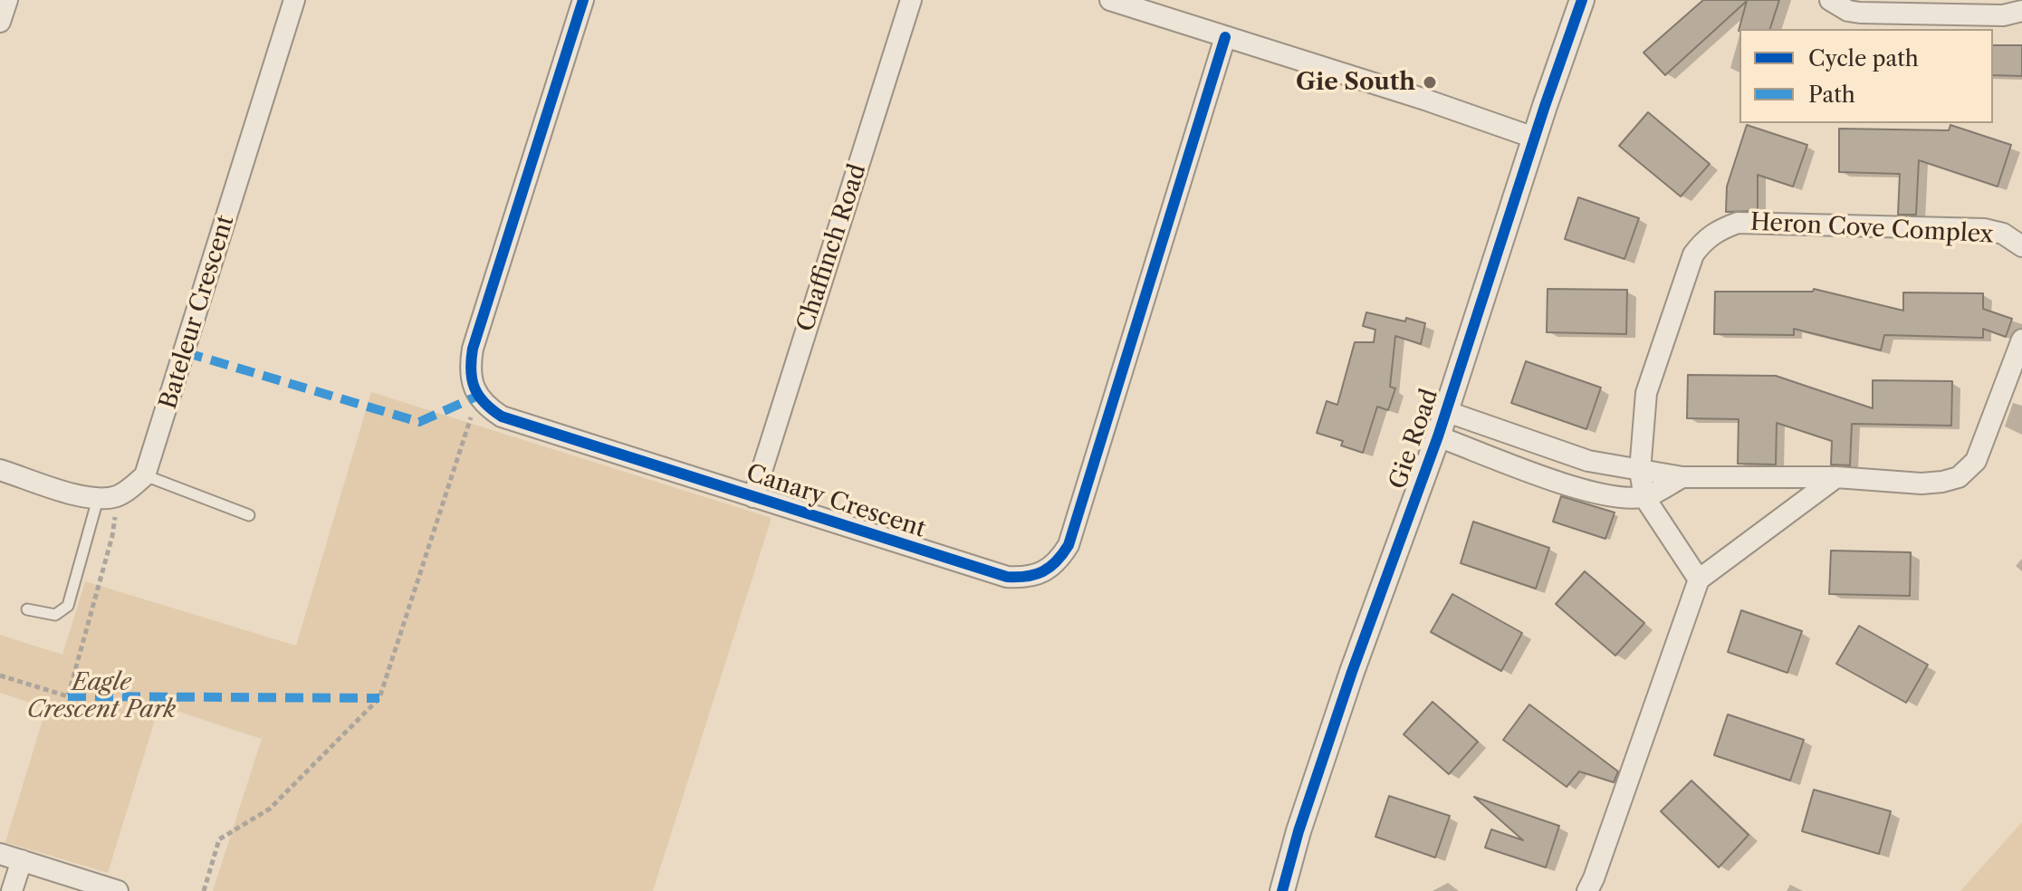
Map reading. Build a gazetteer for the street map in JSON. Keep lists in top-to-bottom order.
{
  "streets": {
    "street": [
      "Heron Cove Complex",
      "Chaffinch Road",
      "Bateleur Crescent",
      "Gie Road",
      "Canary Crescent"
    ]
  },
  "crossings": [
    ["Chaffinch Road", "Canary Crescent"]
  ],
  "parks": ["Eagle Crescent Park"],
  "places": ["Gie South"],
  "legend": ["Cycle path", "Path"]
}
